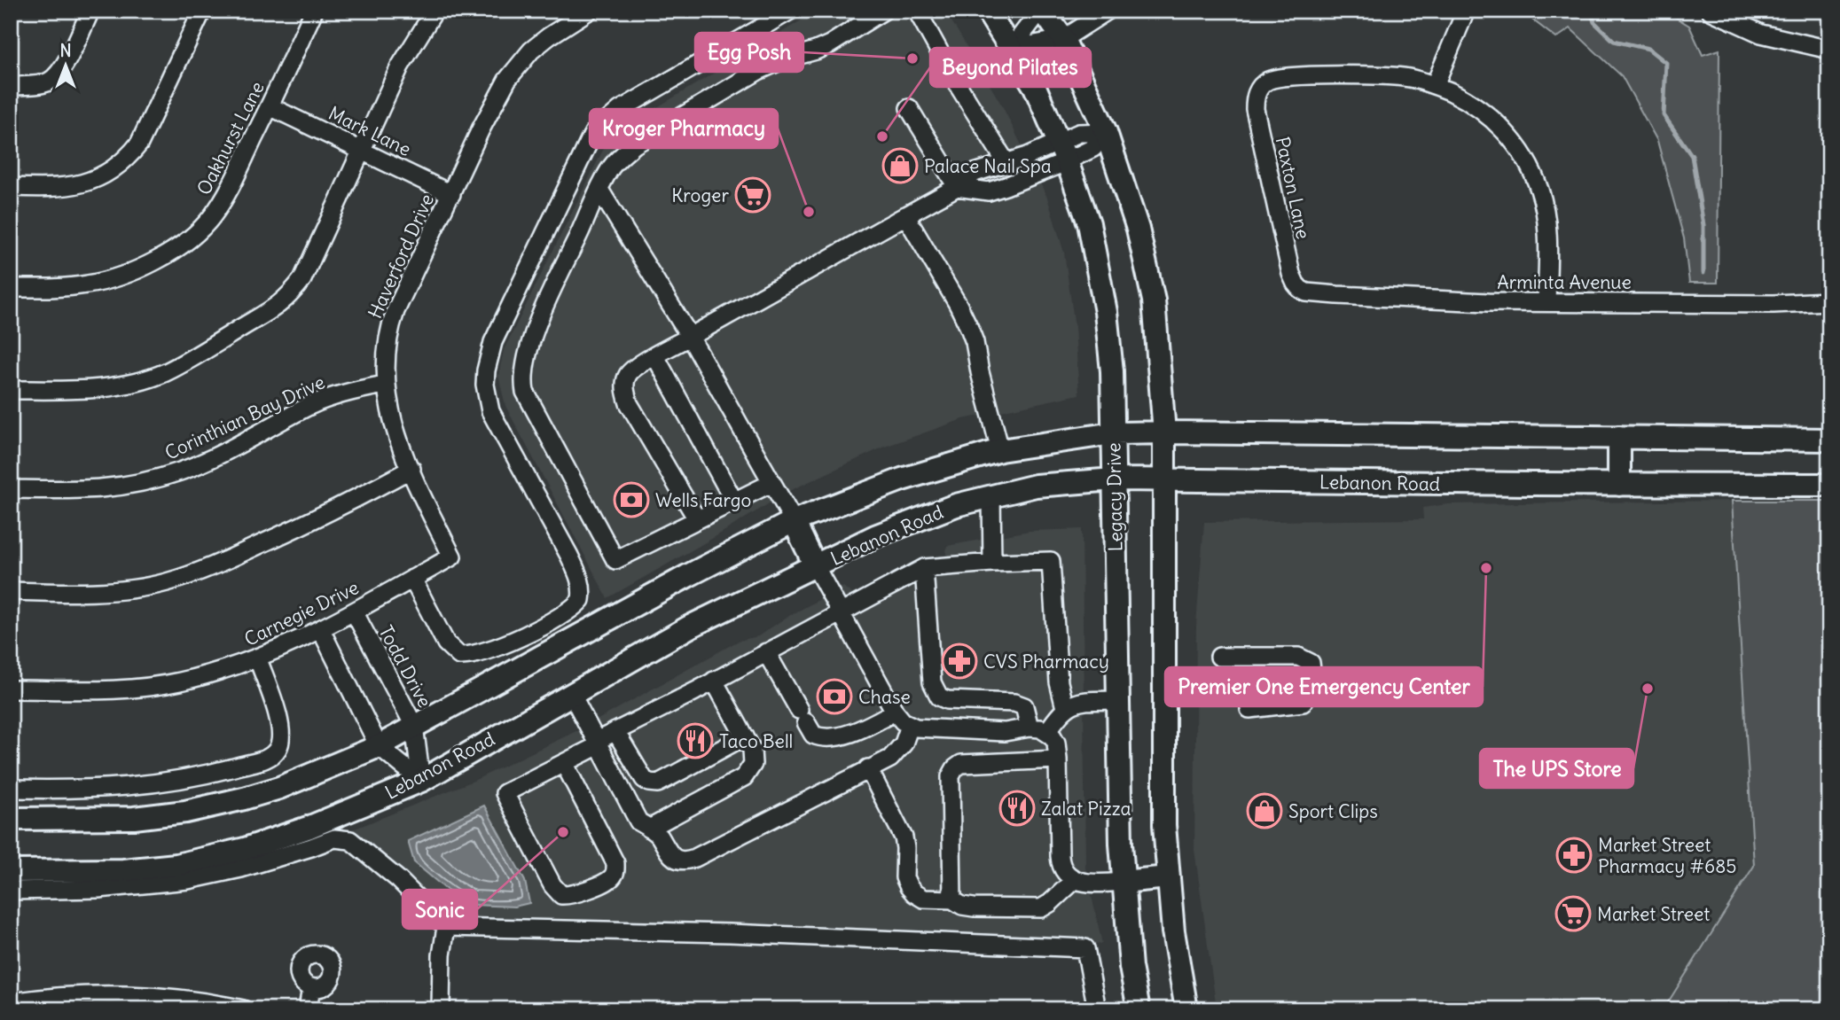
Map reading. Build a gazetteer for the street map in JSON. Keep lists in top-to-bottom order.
{
  "streets": {
    "main road": ["Lebanon Road", "Legacy Drive"],
    "street": [
      "Mark Lane",
      "Oakhurst Lane",
      "Paxton Lane",
      "Haverford Drive",
      "Arminta Avenue",
      "Corinthian Bay Drive",
      "Carnegie Drive",
      "Todd Drive"
    ]
  },
  "crossings": [
    ["Mark Lane", "Oakhurst Lane"],
    ["Mark Lane", "Haverford Drive"],
    ["Paxton Lane", "Arminta Avenue"],
    ["Haverford Drive", "Corinthian Bay Drive"],
    ["Haverford Drive", "Carnegie Drive"],
    ["Lebanon Road", "Legacy Drive"],
    ["Lebanon Road", "Todd Drive"],
    ["Carnegie Drive", "Todd Drive"]
  ],
  "places": {
    "other": [
      "Egg Posh",
      "Beyond Pilates",
      "Kroger Pharmacy",
      "Premier One Emergency Center",
      "The UPS Store",
      "Sonic"
    ],
    "shop": ["Palace Nail Spa", "Sport Clips"],
    "supermarket": ["Kroger", "Market Street"],
    "bank": ["Wells Fargo", "Chase"],
    "pharmacy": ["CVS Pharmacy", "Market Street Pharmacy #685"],
    "restaurant": ["Taco Bell", "Zalat Pizza"]
  },
  "north": "top"
}
